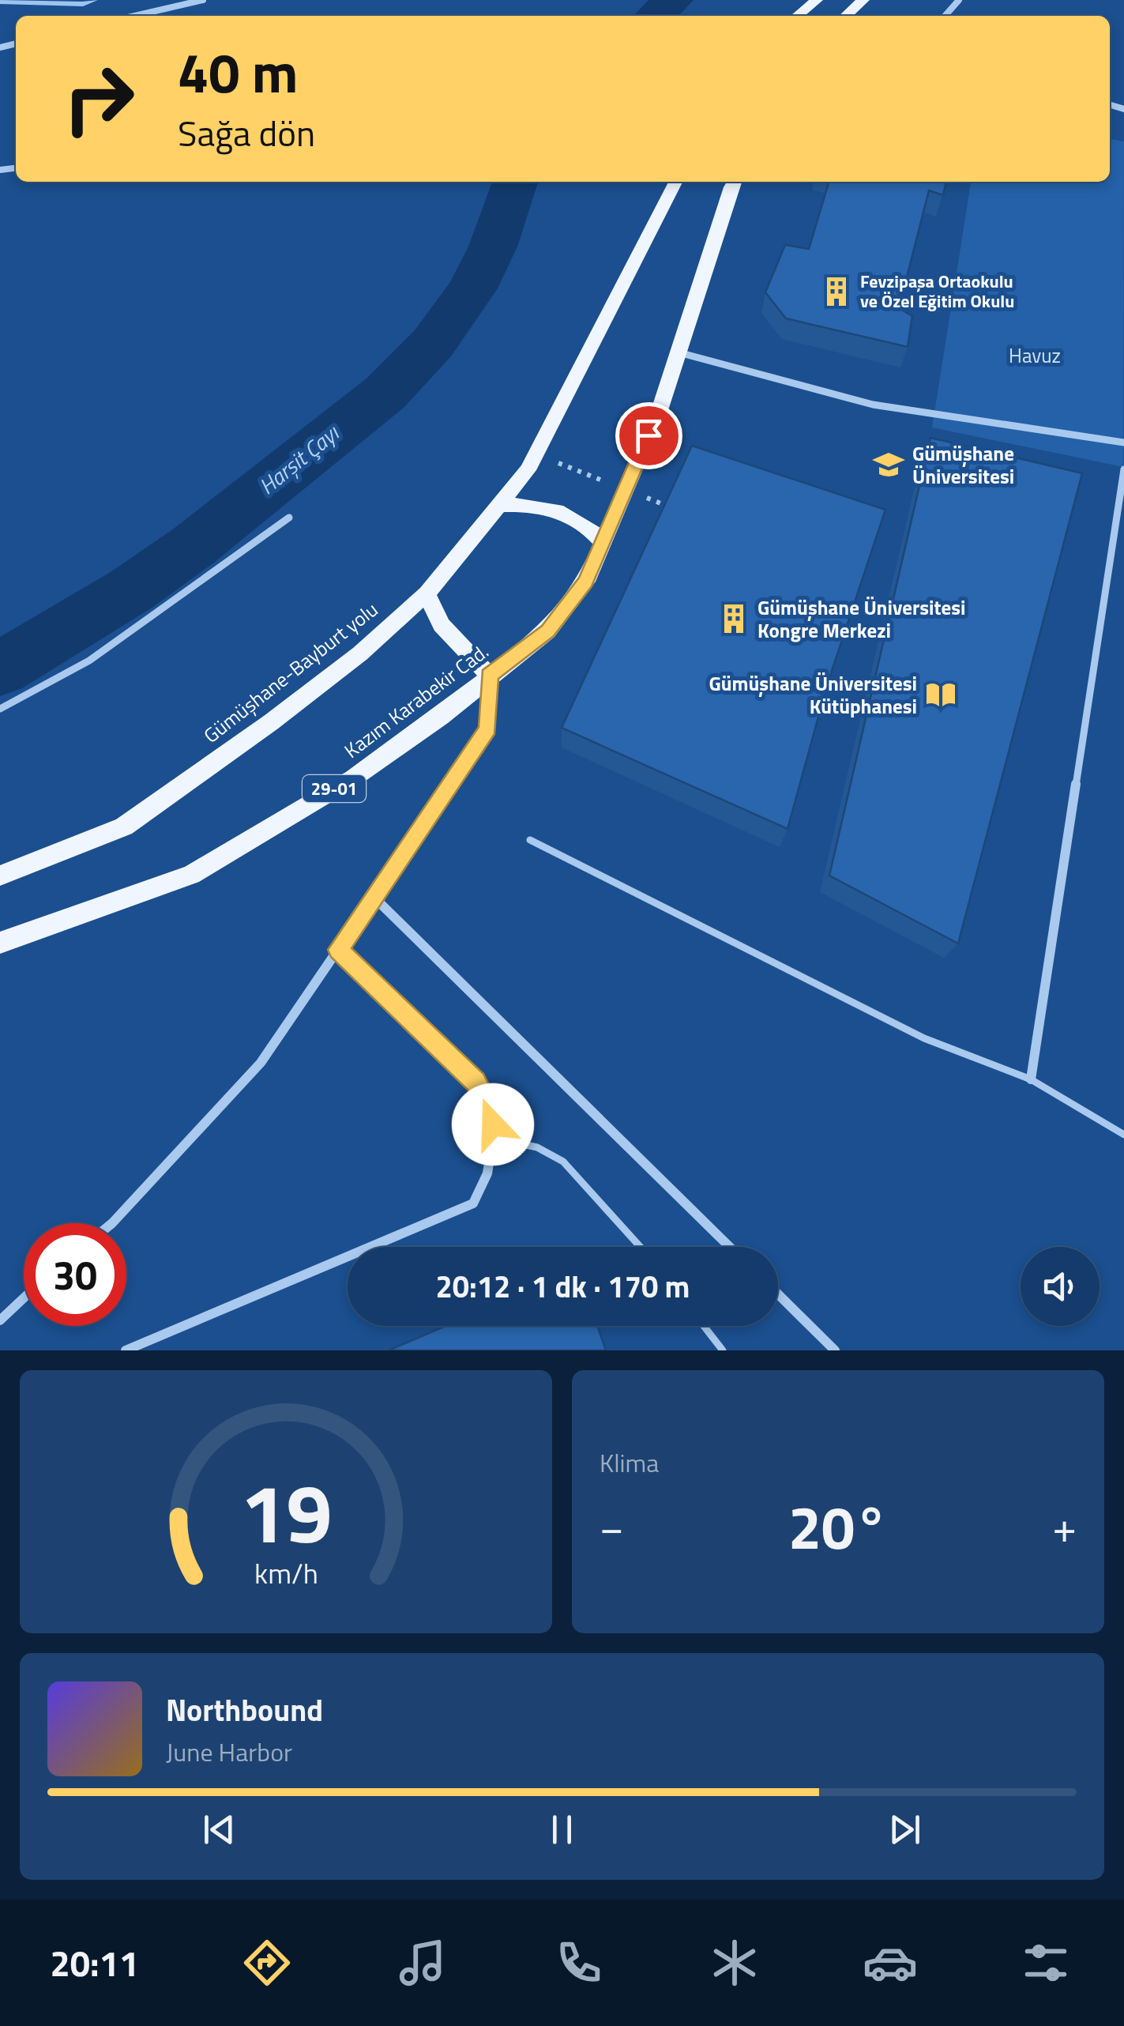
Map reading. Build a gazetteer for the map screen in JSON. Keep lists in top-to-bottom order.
{
  "streets": {
    "main road": ["Gümüşhane-Bayburt yolu", "Kazım Karabekir Cad.", "29-01"]
  },
  "crossings": [
    ["Kazım Karabekir Cad.", "29-01"]
  ],
  "water": ["Harşit Çayı"],
  "parks": ["Havuz"],
  "places": {
    "building": ["Fevzipaşa Ortaokulu ve Özel Eğitim Okulu", "Gümüşhane Üniversitesi Kongre Merkezi"],
    "school or university": ["Gümüşhane Üniversitesi"],
    "library": ["Gümüşhane Üniversitesi Kütüphanesi"]
  },
  "page": {
    "turn": ["40 m", "Sağa dön"],
    "limit": "30",
    "trip": "20:12 · 1 dk · 170 m",
    "tile": "Klima",
    "heat": ["−", "20°", "+"],
    "song": ["Northbound", "June Harbor"],
    "tabs": "20:11",
    "gauge": ["19", "km/h"]
  }
}
